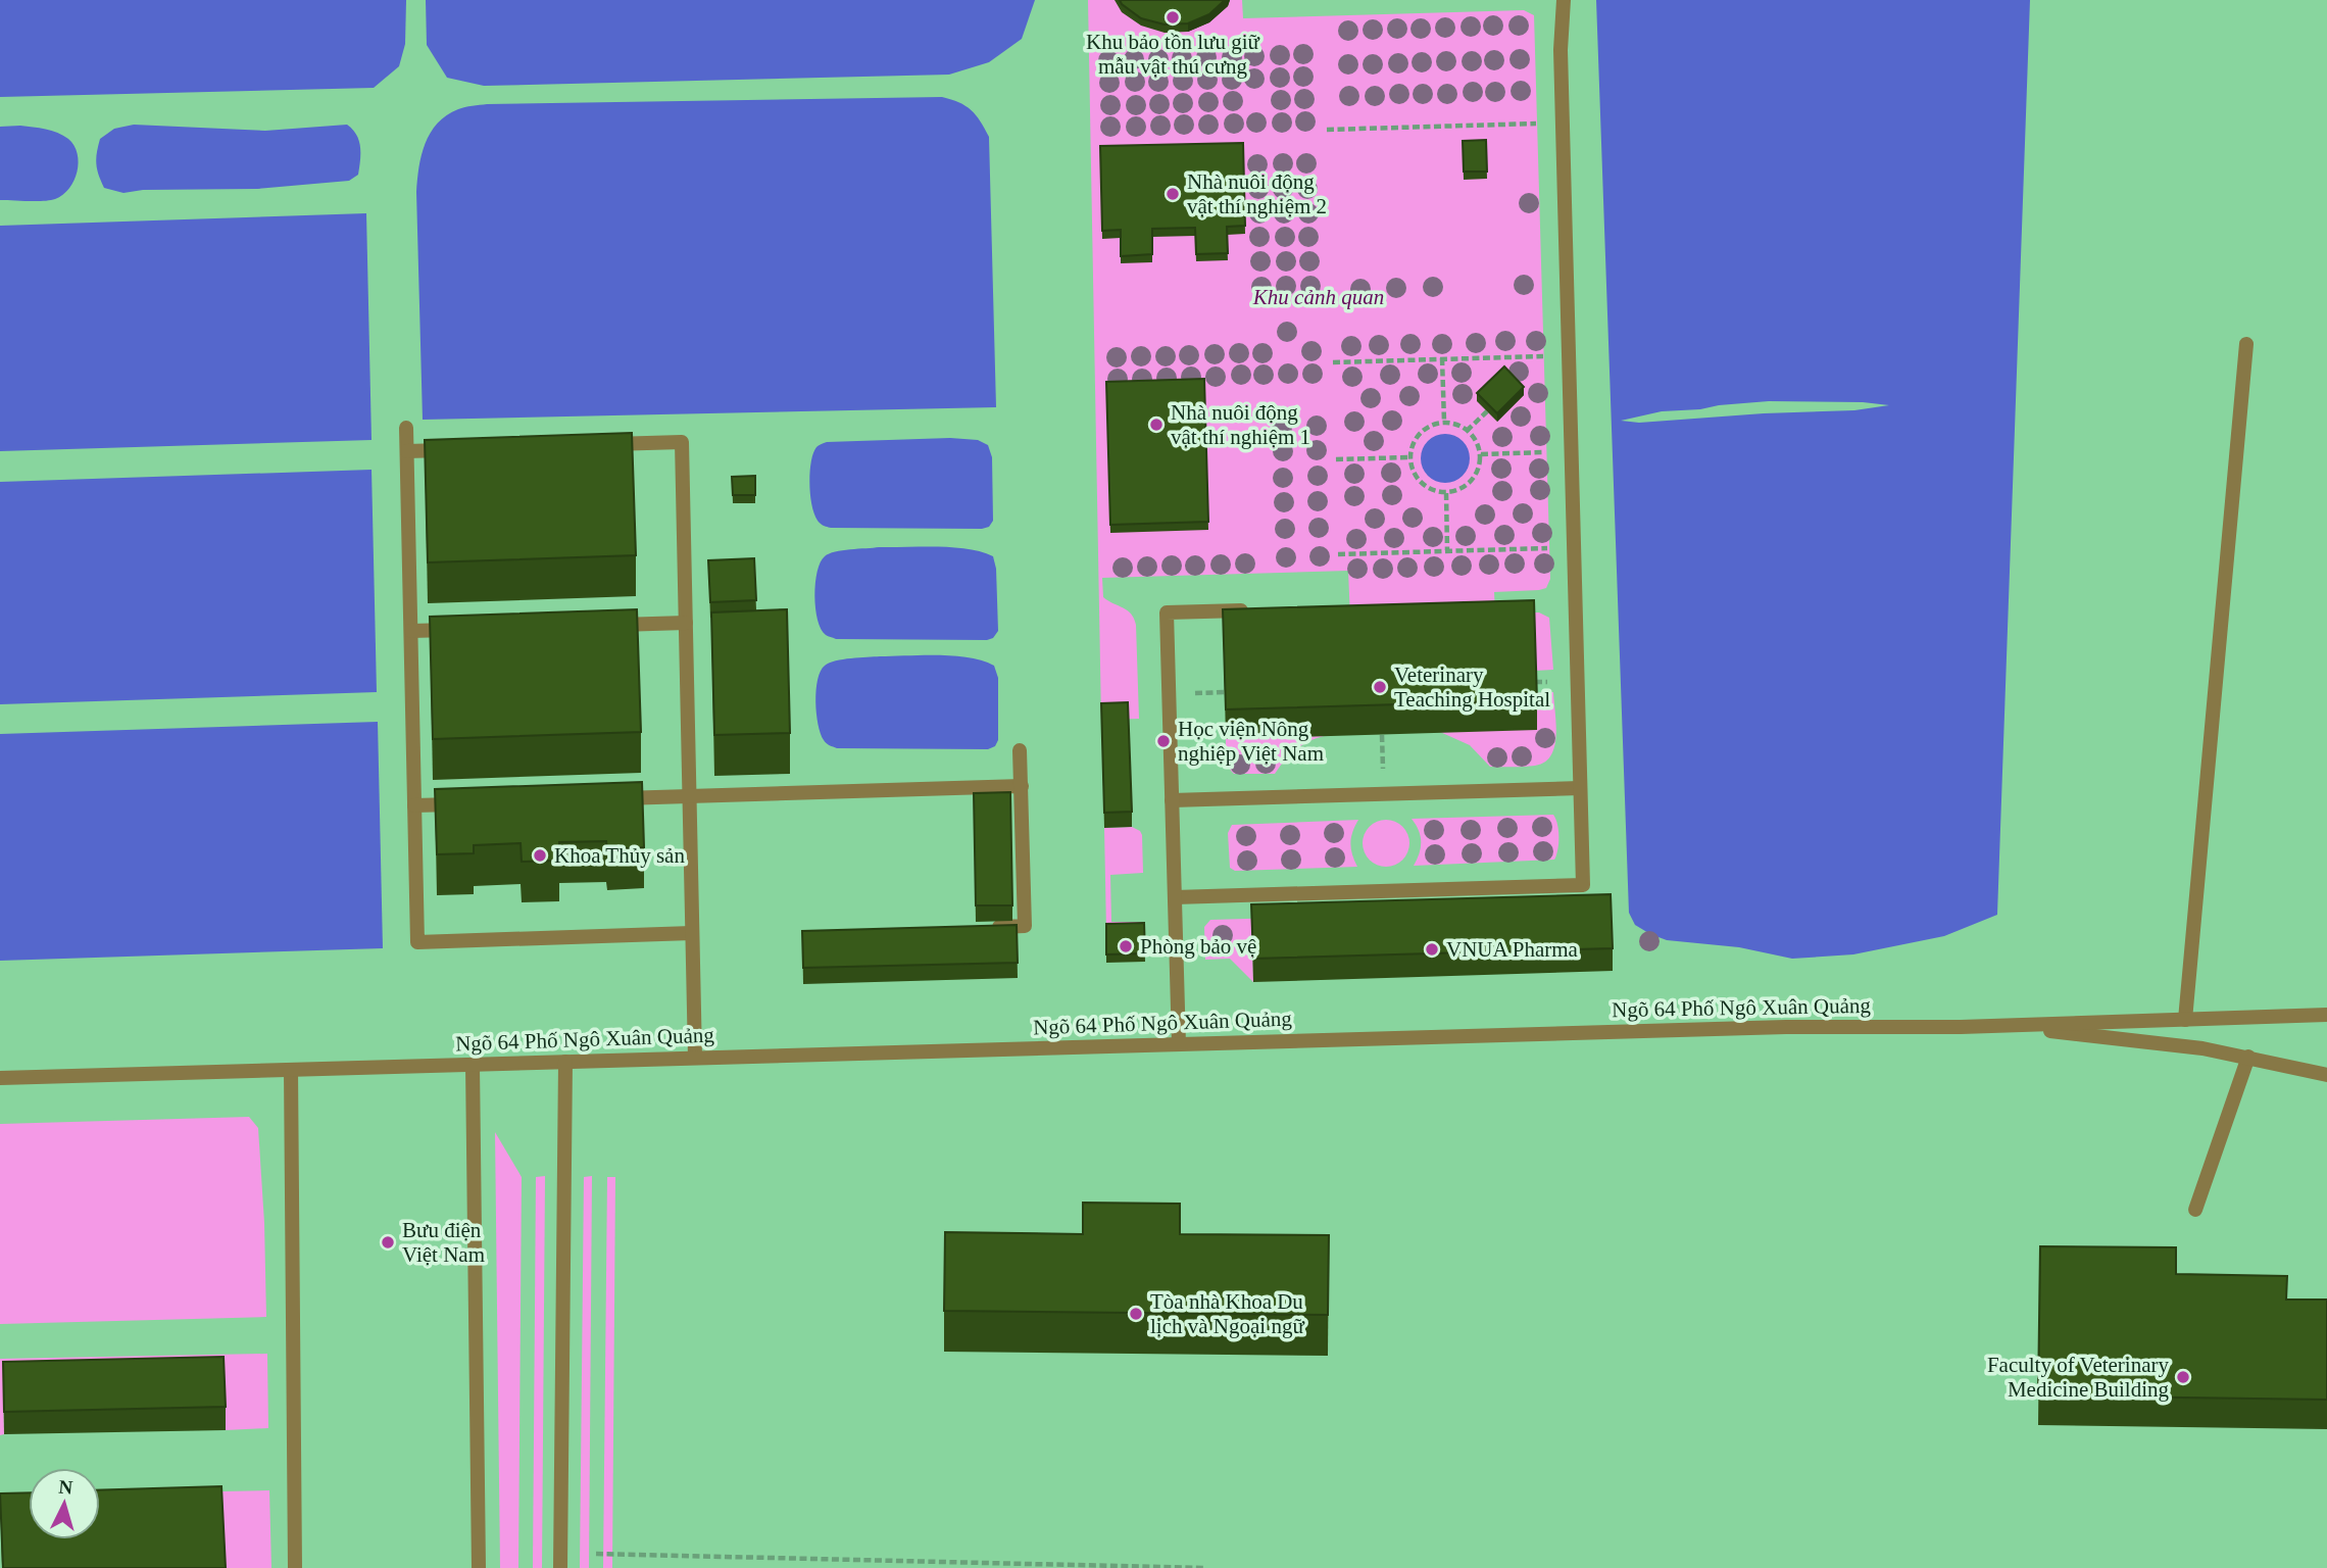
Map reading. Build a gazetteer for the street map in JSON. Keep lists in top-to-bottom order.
{
  "streets": {
    "street": ["Ngõ 64 Phố Ngô Xuân Quảng"]
  },
  "parks": ["Khu cảnh quan"],
  "places": [
    "Khu bảo tồn lưu giữ mẫu vật thú cưng",
    "Nhà nuôi động vật thí nghiệm 2",
    "Nhà nuôi động vật thí nghiệm 1",
    "Veterinary Teaching Hospital",
    "Học viện Nông nghiệp Việt Nam",
    "Khoa Thủy sản",
    "Phòng bảo vệ",
    "VNUA Pharma",
    "Bưu điện Việt Nam",
    "Tòa nhà Khoa Du lịch và Ngoại ngữ",
    "Faculty of Veterinary Medicine Building"
  ],
  "north": "top"
}
